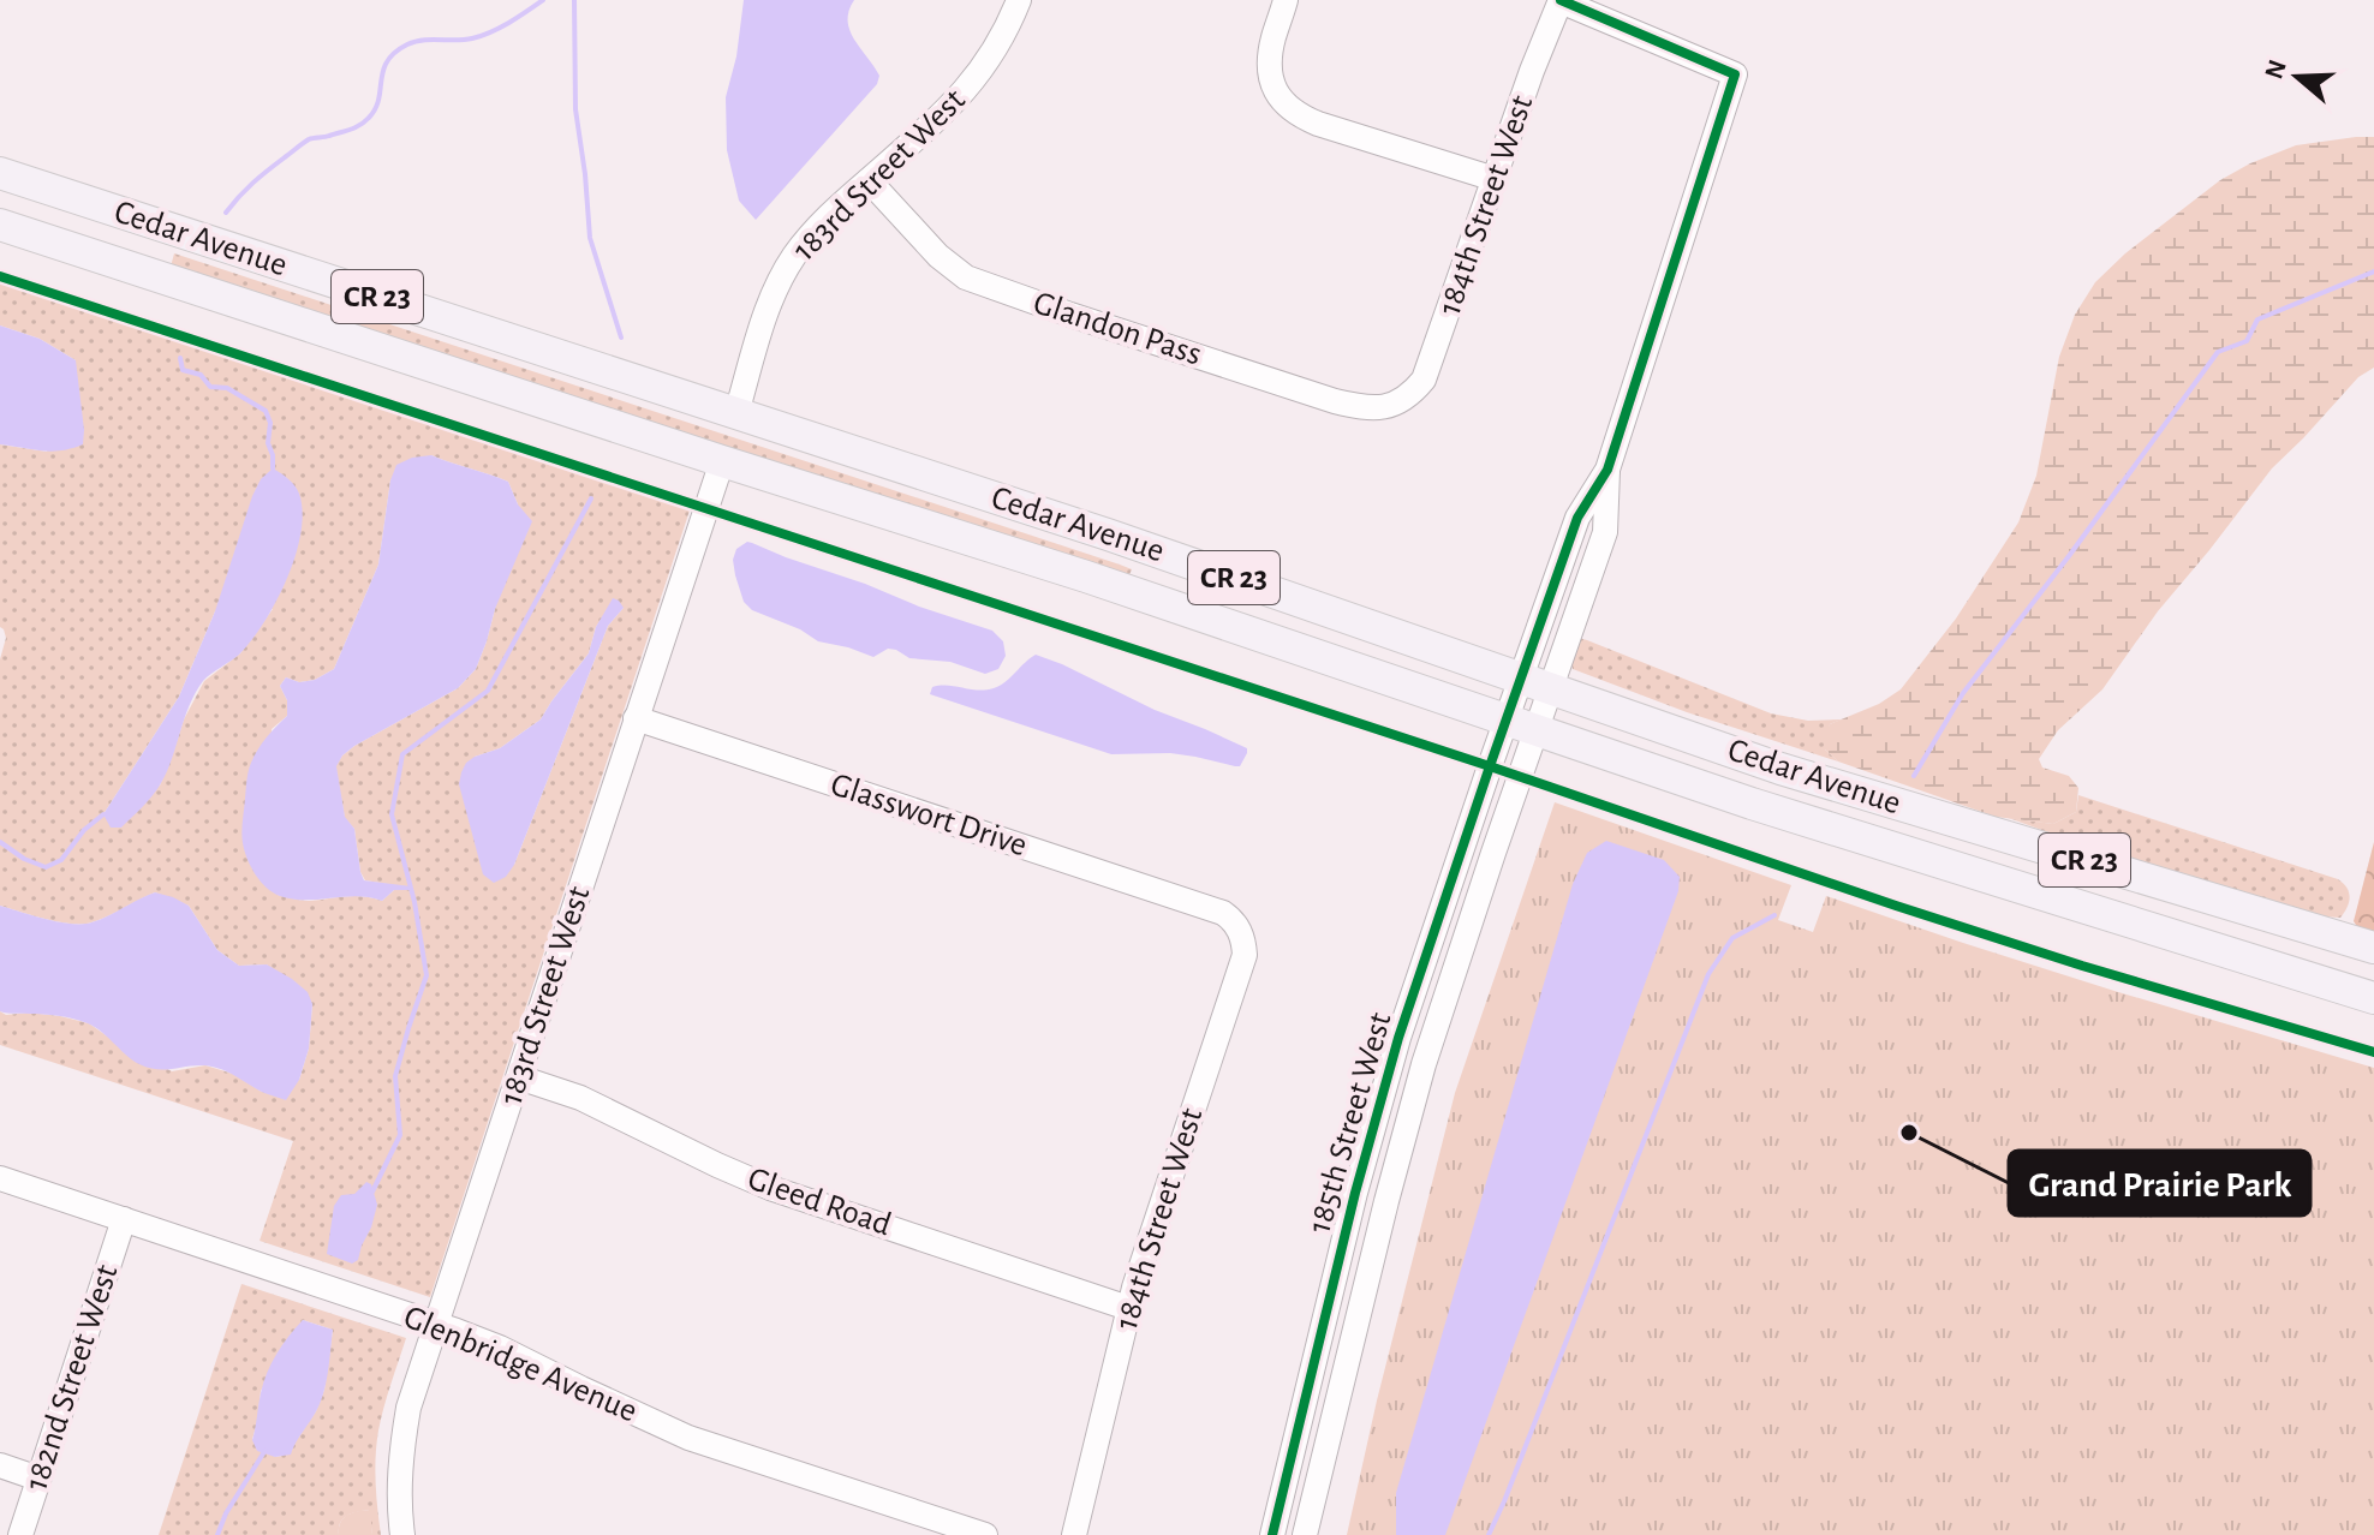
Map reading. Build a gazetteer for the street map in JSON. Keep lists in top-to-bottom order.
{
  "streets": {
    "main road": ["Cedar Avenue", "CR 23"],
    "street": [
      "183rd Street West",
      "184th Street West",
      "Glandon Pass",
      "Glasswort Drive",
      "185th Street West",
      "Gleed Road",
      "Glenbridge Avenue",
      "182nd Street West"
    ]
  },
  "crossings": [
    ["183rd Street West", "Cedar Avenue"],
    ["183rd Street West", "Glandon Pass"],
    ["183rd Street West", "Glasswort Drive"],
    ["183rd Street West", "Gleed Road"],
    ["183rd Street West", "Glenbridge Avenue"],
    ["184th Street West", "Glandon Pass"],
    ["184th Street West", "Glasswort Drive"],
    ["184th Street West", "185th Street West"],
    ["184th Street West", "Gleed Road"],
    ["Cedar Avenue", "185th Street West"],
    ["Glenbridge Avenue", "182nd Street West"]
  ],
  "places": ["Grand Prairie Park"],
  "north": "left"
}
